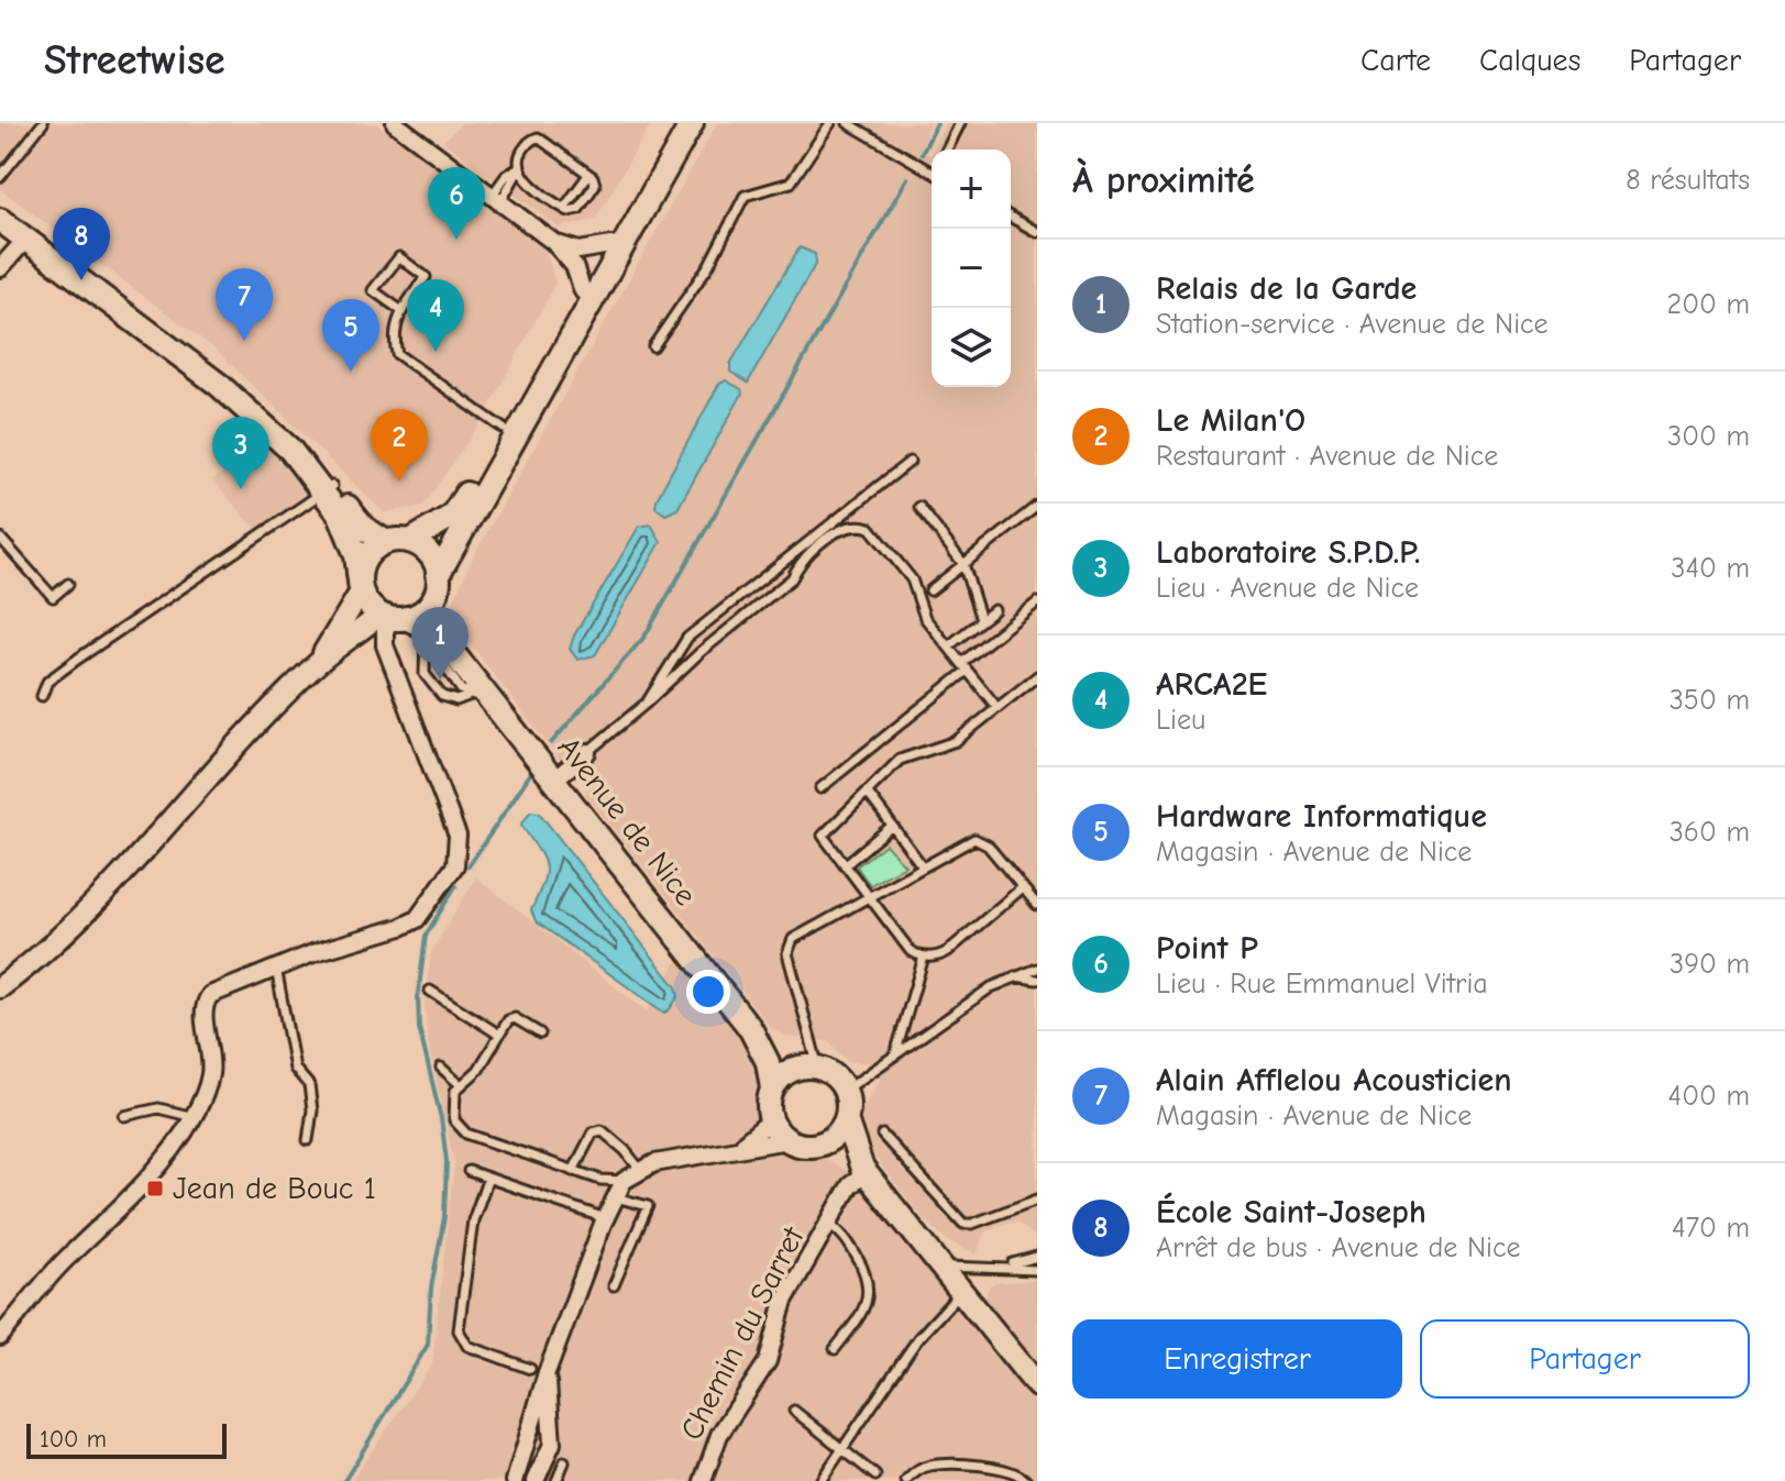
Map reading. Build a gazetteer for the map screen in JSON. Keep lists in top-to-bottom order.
{
  "streets": {
    "main road": ["Avenue de Nice"],
    "street": ["Chemin du Sarret"]
  },
  "places": {
    "transit": ["Jean de Bouc 1"]
  },
  "scale_bar": "100 m",
  "page": {
    "header": "Streetwise",
    "nav": ["Carte", "Calques", "Partager"],
    "heading": ["À proximité", "8 résultats"],
    "map_buttons": ["+", "−"],
    "pins": [
      "6",
      "8",
      "7",
      "4",
      "5",
      "2",
      "3",
      "1"
    ],
    "list": [
      {
        "mark": "1",
        "name": "Relais de la Garde",
        "note": "Station-service · Avenue de Nice",
        "value": "200 m"
      },
      {
        "mark": "2",
        "name": "Le Milan'O",
        "note": "Restaurant · Avenue de Nice",
        "value": "300 m"
      },
      {
        "mark": "3",
        "name": "Laboratoire S.P.D.P.",
        "note": "Lieu · Avenue de Nice",
        "value": "340 m"
      },
      {
        "mark": "4",
        "name": "ARCA2E",
        "note": "Lieu",
        "value": "350 m"
      },
      {
        "mark": "5",
        "name": "Hardware Informatique",
        "note": "Magasin · Avenue de Nice",
        "value": "360 m"
      },
      {
        "mark": "6",
        "name": "Point P",
        "note": "Lieu · Rue Emmanuel Vitria",
        "value": "390 m"
      },
      {
        "mark": "7",
        "name": "Alain Afflelou Acousticien",
        "note": "Magasin · Avenue de Nice",
        "value": "400 m"
      },
      {
        "mark": "8",
        "name": "École Saint-Joseph",
        "note": "Arrêt de bus · Avenue de Nice",
        "value": "470 m"
      }
    ],
    "buttons": ["Enregistrer", "Partager"],
    "scale": "100 m"
  }
}
